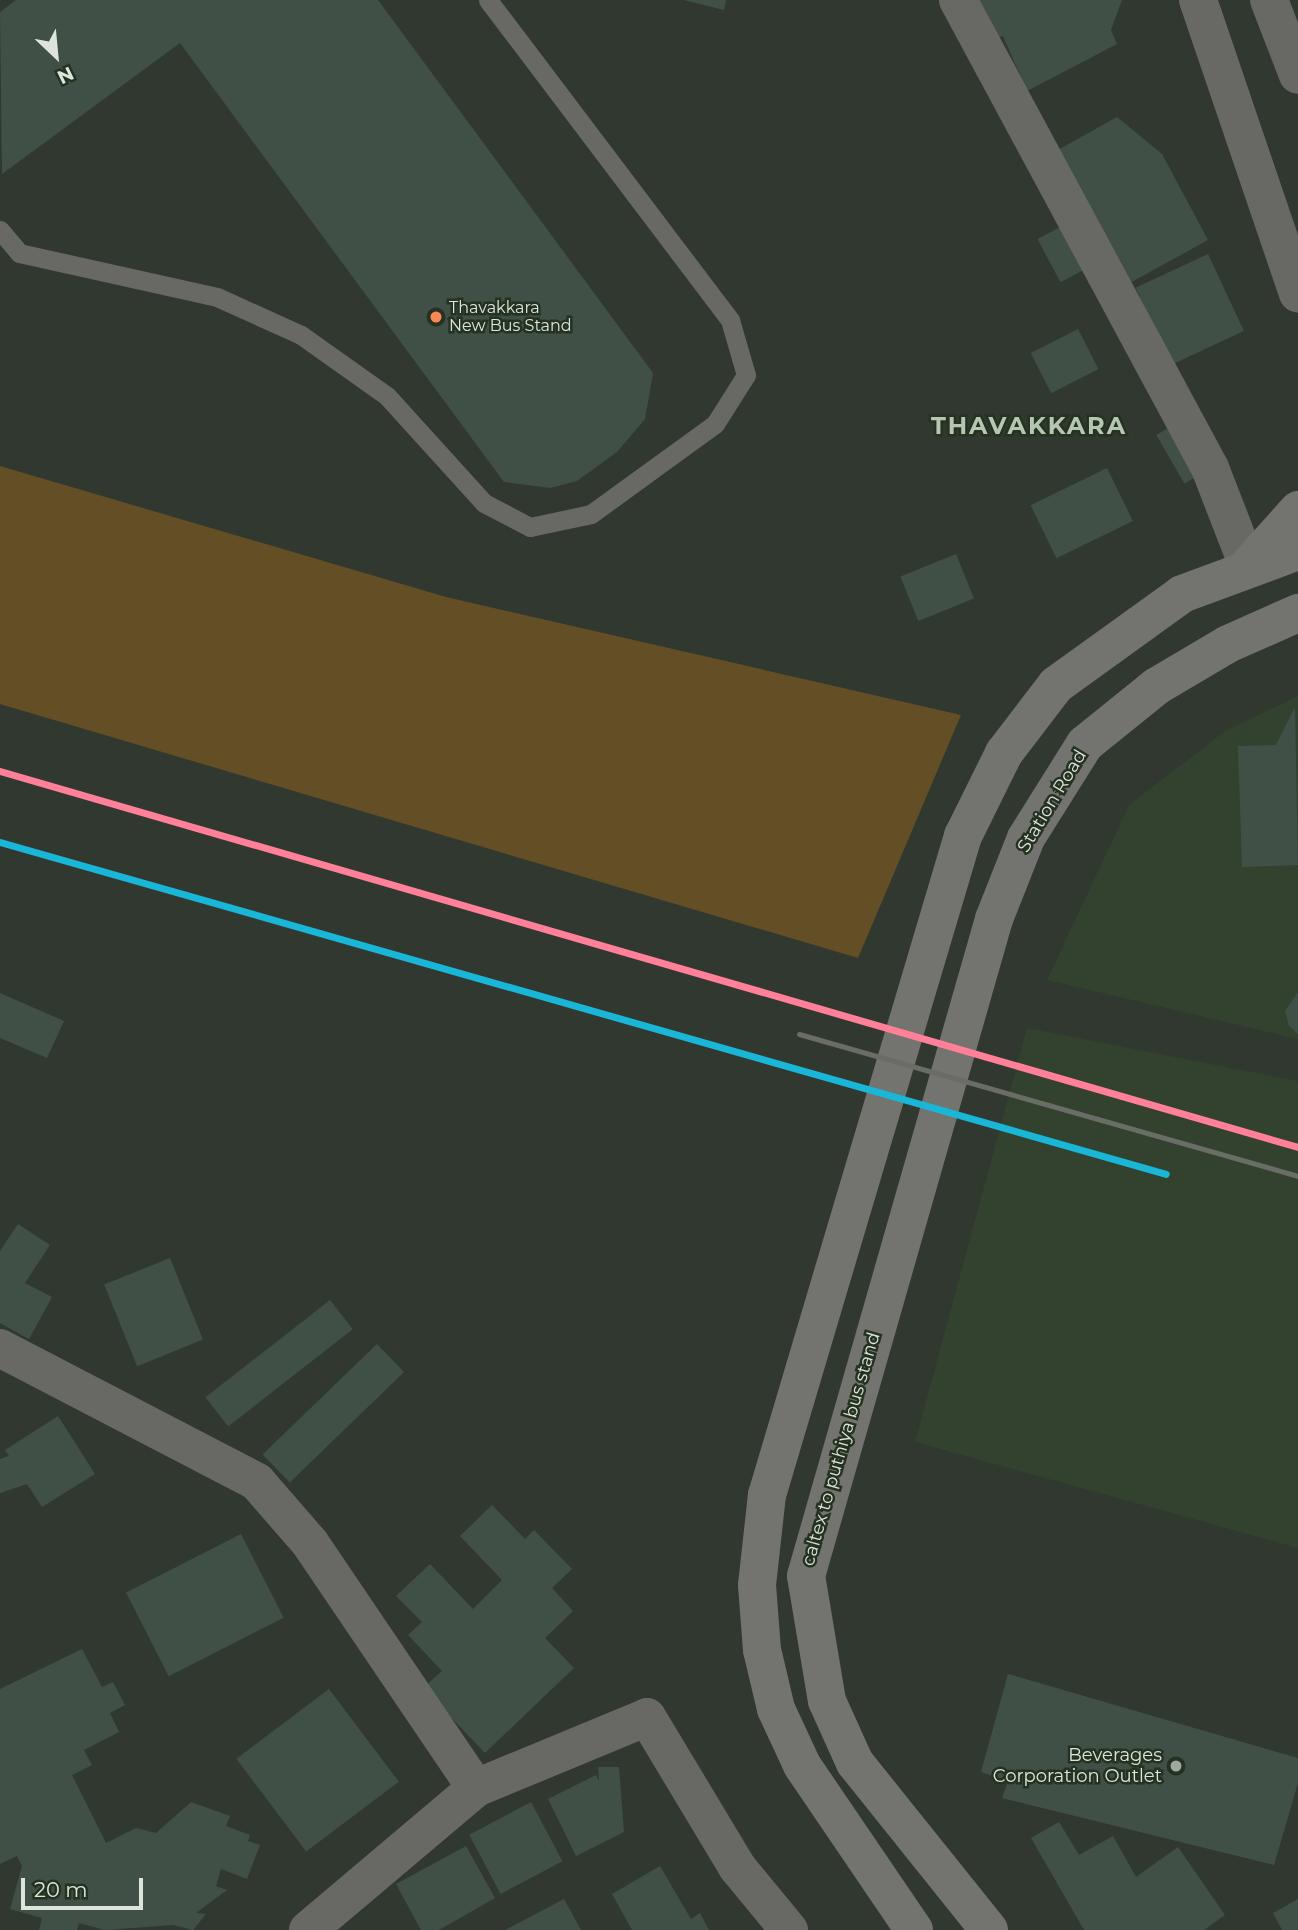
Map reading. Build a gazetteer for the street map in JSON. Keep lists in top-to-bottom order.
{
  "streets": {
    "main road": ["Station Road", "caltex to puthiya bus stand"]
  },
  "crossings": [
    ["Station Road", "caltex to puthiya bus stand"]
  ],
  "districts": ["THAVAKKARA"],
  "places": ["Thavakkara New Bus Stand", "Beverages Corporation Outlet"],
  "scale_bar": "20 m",
  "north": "bottom right"
}
